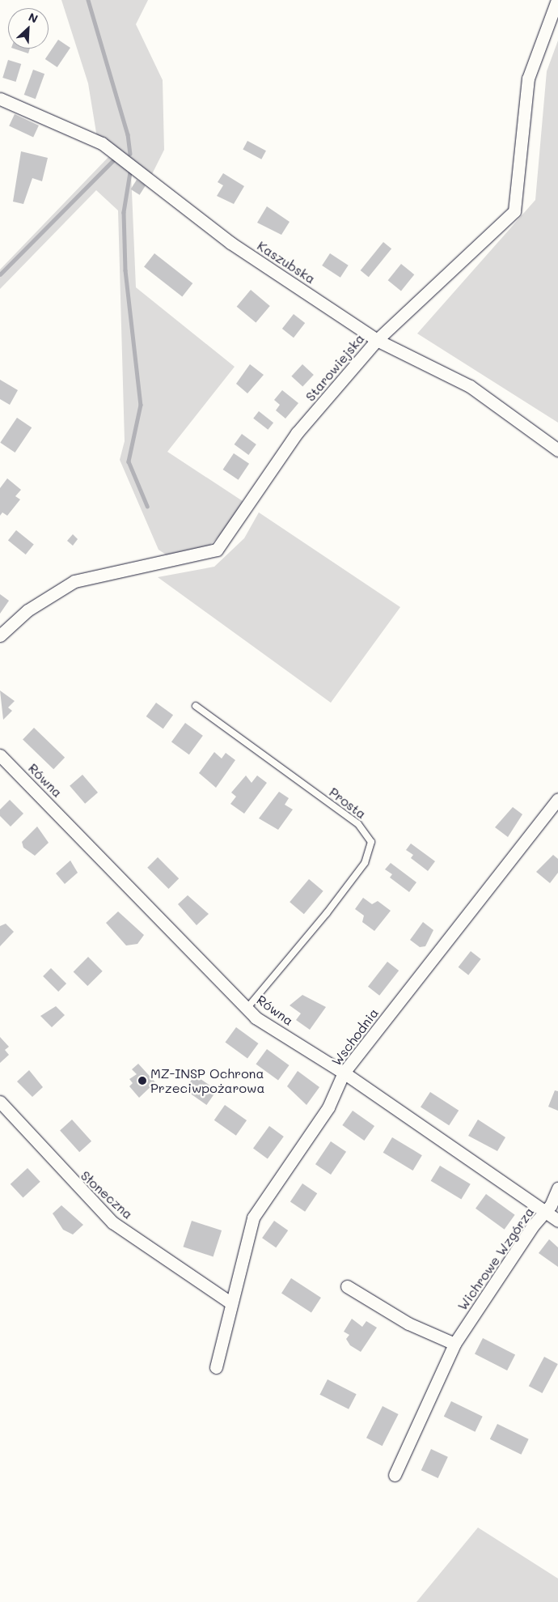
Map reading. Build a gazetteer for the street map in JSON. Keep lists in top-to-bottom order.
{
  "streets": {
    "street": [
      "Kaszubska",
      "Starowiejska",
      "Równa",
      "Wschodnia",
      "Słoneczna",
      "Wichrowe Wzgórza"
    ],
    "lane": ["Prosta"]
  },
  "crossings": [
    ["Kaszubska", "Starowiejska"],
    ["Równa", "Prosta"],
    ["Równa", "Wschodnia"],
    ["Równa", "Wichrowe Wzgórza"],
    ["Wschodnia", "Słoneczna"]
  ],
  "places": ["MZ-INSP Ochrona Przeciwpożarowa"],
  "north": "top right"
}
